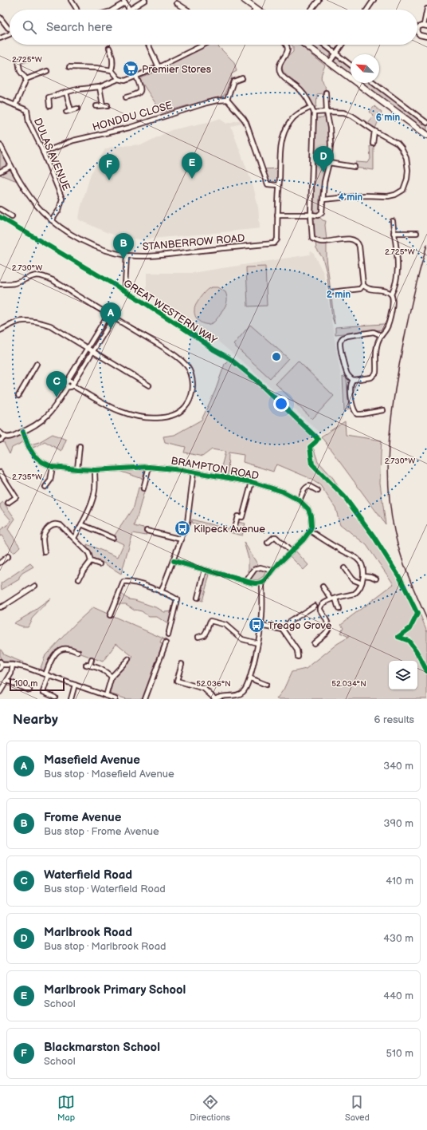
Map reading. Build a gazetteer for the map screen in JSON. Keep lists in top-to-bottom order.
{
  "streets": {
    "street": [
      "HONDDU CLOSE",
      "DULAS AVENUE",
      "STANBERROW ROAD",
      "BRAMPTON ROAD"
    ],
    "cycle path": ["GREAT WESTERN WAY"]
  },
  "crossings": [
    ["HONDDU CLOSE", "DULAS AVENUE"],
    ["DULAS AVENUE", "STANBERROW ROAD"]
  ],
  "places": {
    "supermarket": ["Premier Stores"],
    "bus stop": ["Kilpeck Avenue", "Treago Grove"]
  },
  "scale_bar": "100 m",
  "north": "top left",
  "page": {
    "search": "Search here",
    "pins": [
      "D",
      "E",
      "F",
      "B",
      "A",
      "C"
    ],
    "scale": "100 m",
    "heading": ["Nearby", "6 results"],
    "list": [
      {
        "mark": "A",
        "name": "Masefield Avenue",
        "note": "Bus stop · Masefield Avenue",
        "value": "340 m"
      },
      {
        "mark": "B",
        "name": "Frome Avenue",
        "note": "Bus stop · Frome Avenue",
        "value": "390 m"
      },
      {
        "mark": "C",
        "name": "Waterfield Road",
        "note": "Bus stop · Waterfield Road",
        "value": "410 m"
      },
      {
        "mark": "D",
        "name": "Marlbrook Road",
        "note": "Bus stop · Marlbrook Road",
        "value": "430 m"
      },
      {
        "mark": "E",
        "name": "Marlbrook Primary School",
        "note": "School",
        "value": "440 m"
      },
      {
        "mark": "F",
        "name": "Blackmarston School",
        "note": "School",
        "value": "510 m"
      }
    ],
    "nav": ["Map", "Directions", "Saved"]
  },
  "coordinates": [
    "2.725°W",
    "2.730°W",
    "2.735°W",
    "52.036°N",
    "52.034°N"
  ],
  "rings": ["6 min", "4 min", "2 min"]
}
